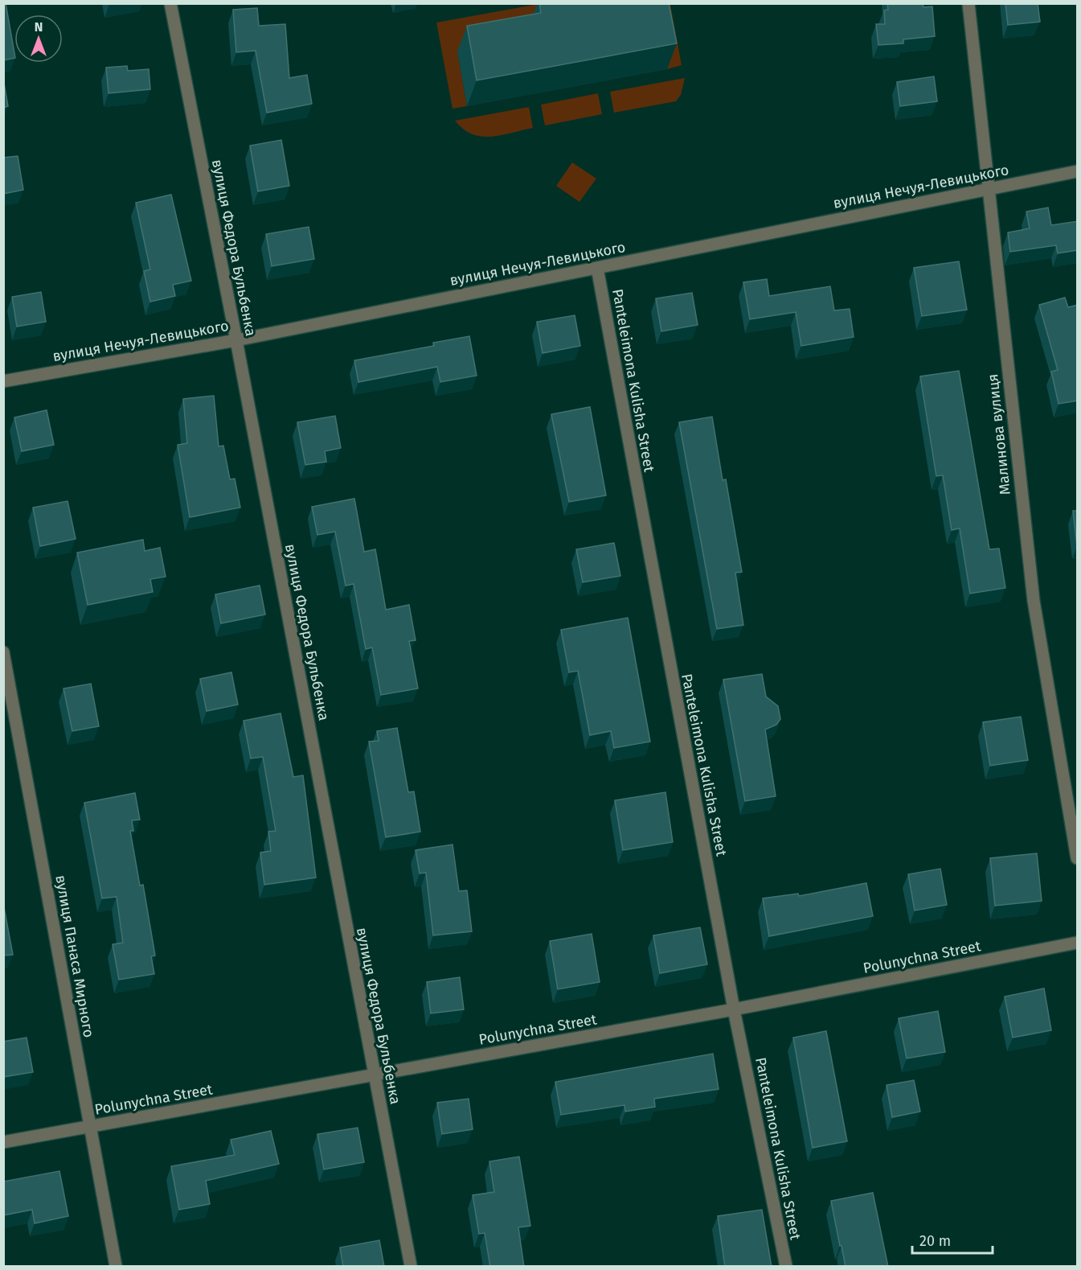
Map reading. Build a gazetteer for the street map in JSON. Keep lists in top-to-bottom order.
{
  "streets": {
    "street": [
      "вулиця Нечуя-Левицького",
      "вулиця Федора Бульбенка",
      "Panteleimona Kulisha Street",
      "Малинова вулиця",
      "вулиця Панаса Мирного",
      "Polunychna Street"
    ]
  },
  "crossings": [
    ["вулиця Нечуя-Левицького", "вулиця Федора Бульбенка"],
    ["вулиця Нечуя-Левицького", "Panteleimona Kulisha Street"],
    ["вулиця Нечуя-Левицького", "Малинова вулиця"],
    ["вулиця Федора Бульбенка", "Polunychna Street"],
    ["Panteleimona Kulisha Street", "Polunychna Street"],
    ["вулиця Панаса Мирного", "Polunychna Street"]
  ],
  "scale_bar": "20 m",
  "north": "top"
}
